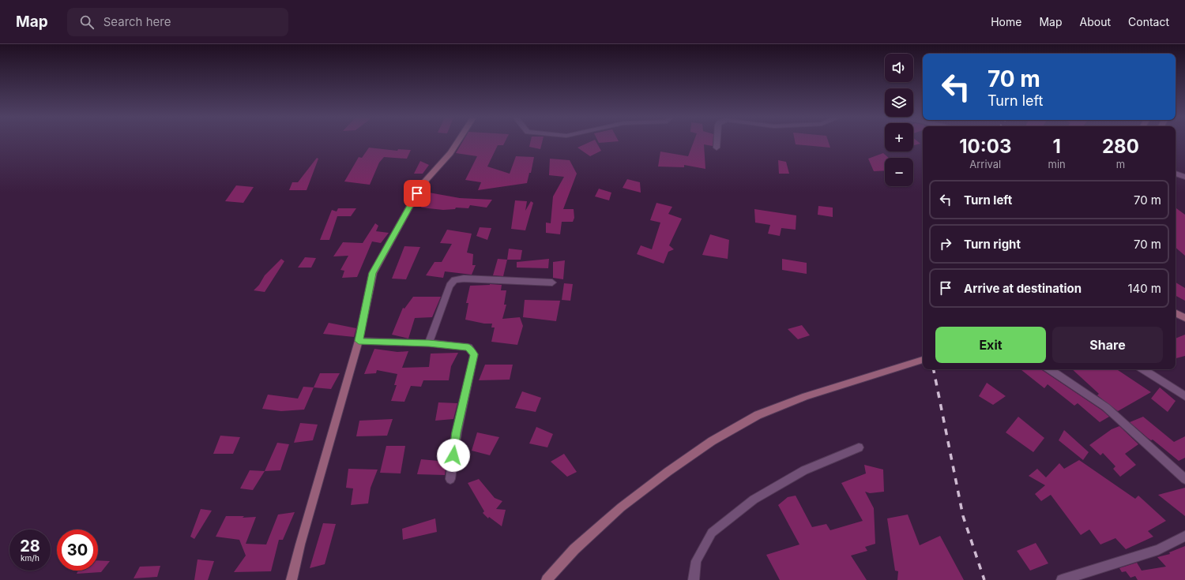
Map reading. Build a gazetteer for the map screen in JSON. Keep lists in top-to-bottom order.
{
  "page": {
    "header": "Map",
    "search": "Search here",
    "nav": [
      "Home",
      "Map",
      "About",
      "Contact"
    ],
    "map_buttons": ["+", "−"],
    "turn": ["70 m", "Turn left"],
    "eta": [
      "10:03",
      "Arrival",
      "1",
      "min",
      "280",
      "m"
    ],
    "list": [
      {
        "name": "Turn left",
        "value": "70 m"
      },
      {
        "name": "Turn right",
        "value": "70 m"
      },
      {
        "name": "Arrive at destination",
        "value": "140 m"
      }
    ],
    "buttons": ["Exit", "Share"],
    "speed": "28 km/h",
    "limit": "30"
  }
}
